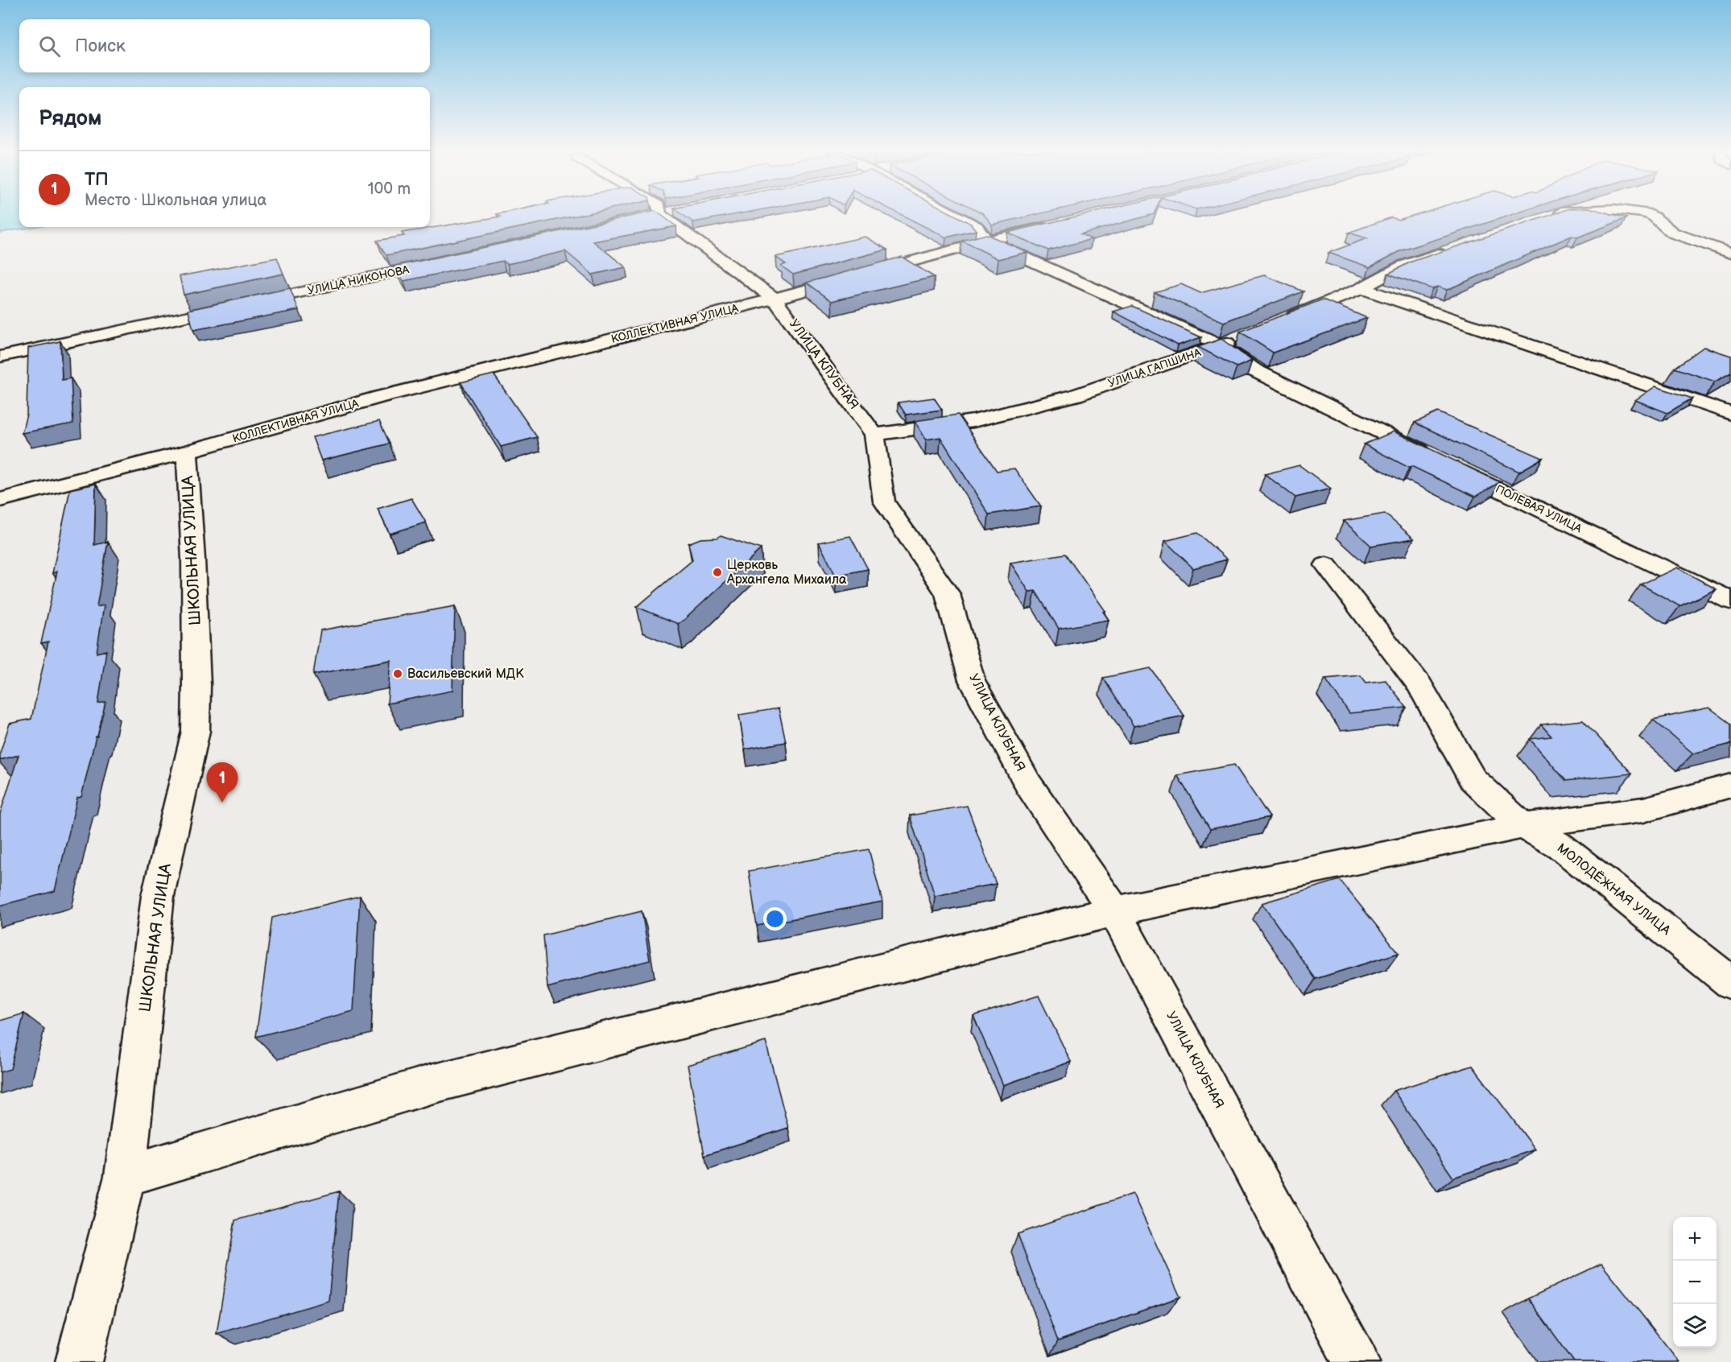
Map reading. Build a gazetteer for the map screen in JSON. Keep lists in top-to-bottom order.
{
  "streets": {
    "street": [
      "УЛИЦА НИКОНОВА",
      "КОЛЛЕКТИВНАЯ УЛИЦА",
      "УЛИЦА КЛУБНАЯ",
      "УЛИЦА ГАПШИНА",
      "ПОЛЕВАЯ УЛИЦА",
      "ШКОЛЬНАЯ УЛИЦА",
      "МОЛОДЁЖНАЯ УЛИЦА"
    ]
  },
  "crossings": [
    ["КОЛЛЕКТИВНАЯ УЛИЦА", "УЛИЦА КЛУБНАЯ"],
    ["КОЛЛЕКТИВНАЯ УЛИЦА", "ПОЛЕВАЯ УЛИЦА"],
    ["КОЛЛЕКТИВНАЯ УЛИЦА", "ШКОЛЬНАЯ УЛИЦА"],
    ["УЛИЦА КЛУБНАЯ", "УЛИЦА ГАПШИНА"],
    ["УЛИЦА ГАПШИНА", "ПОЛЕВАЯ УЛИЦА"]
  ],
  "places": ["Церковь Архангела Михаила", "Васильевский МДК"],
  "page": {
    "search": "Поиск",
    "heading": "Рядом",
    "list": [
      {
        "mark": "1",
        "name": "ТП",
        "note": "Место · Школьная улица",
        "value": "100 m"
      }
    ],
    "pins": "1",
    "map_buttons": ["+", "−"]
  }
}
